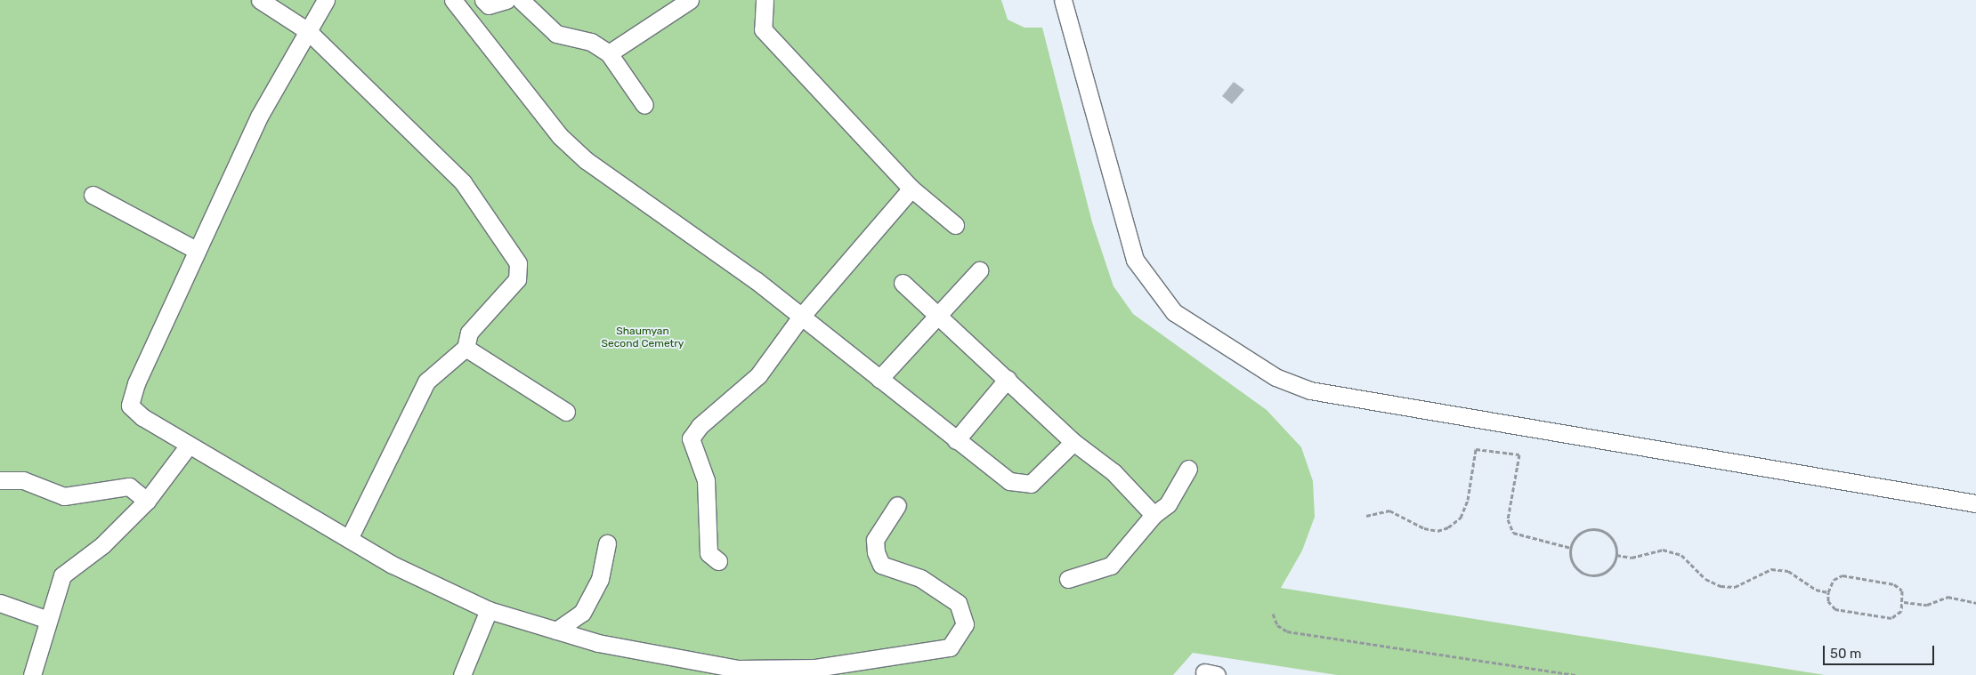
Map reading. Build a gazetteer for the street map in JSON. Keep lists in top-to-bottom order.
{
  "parks": ["Shaumyan Second Cemetry"],
  "scale_bar": "50 m"
}
